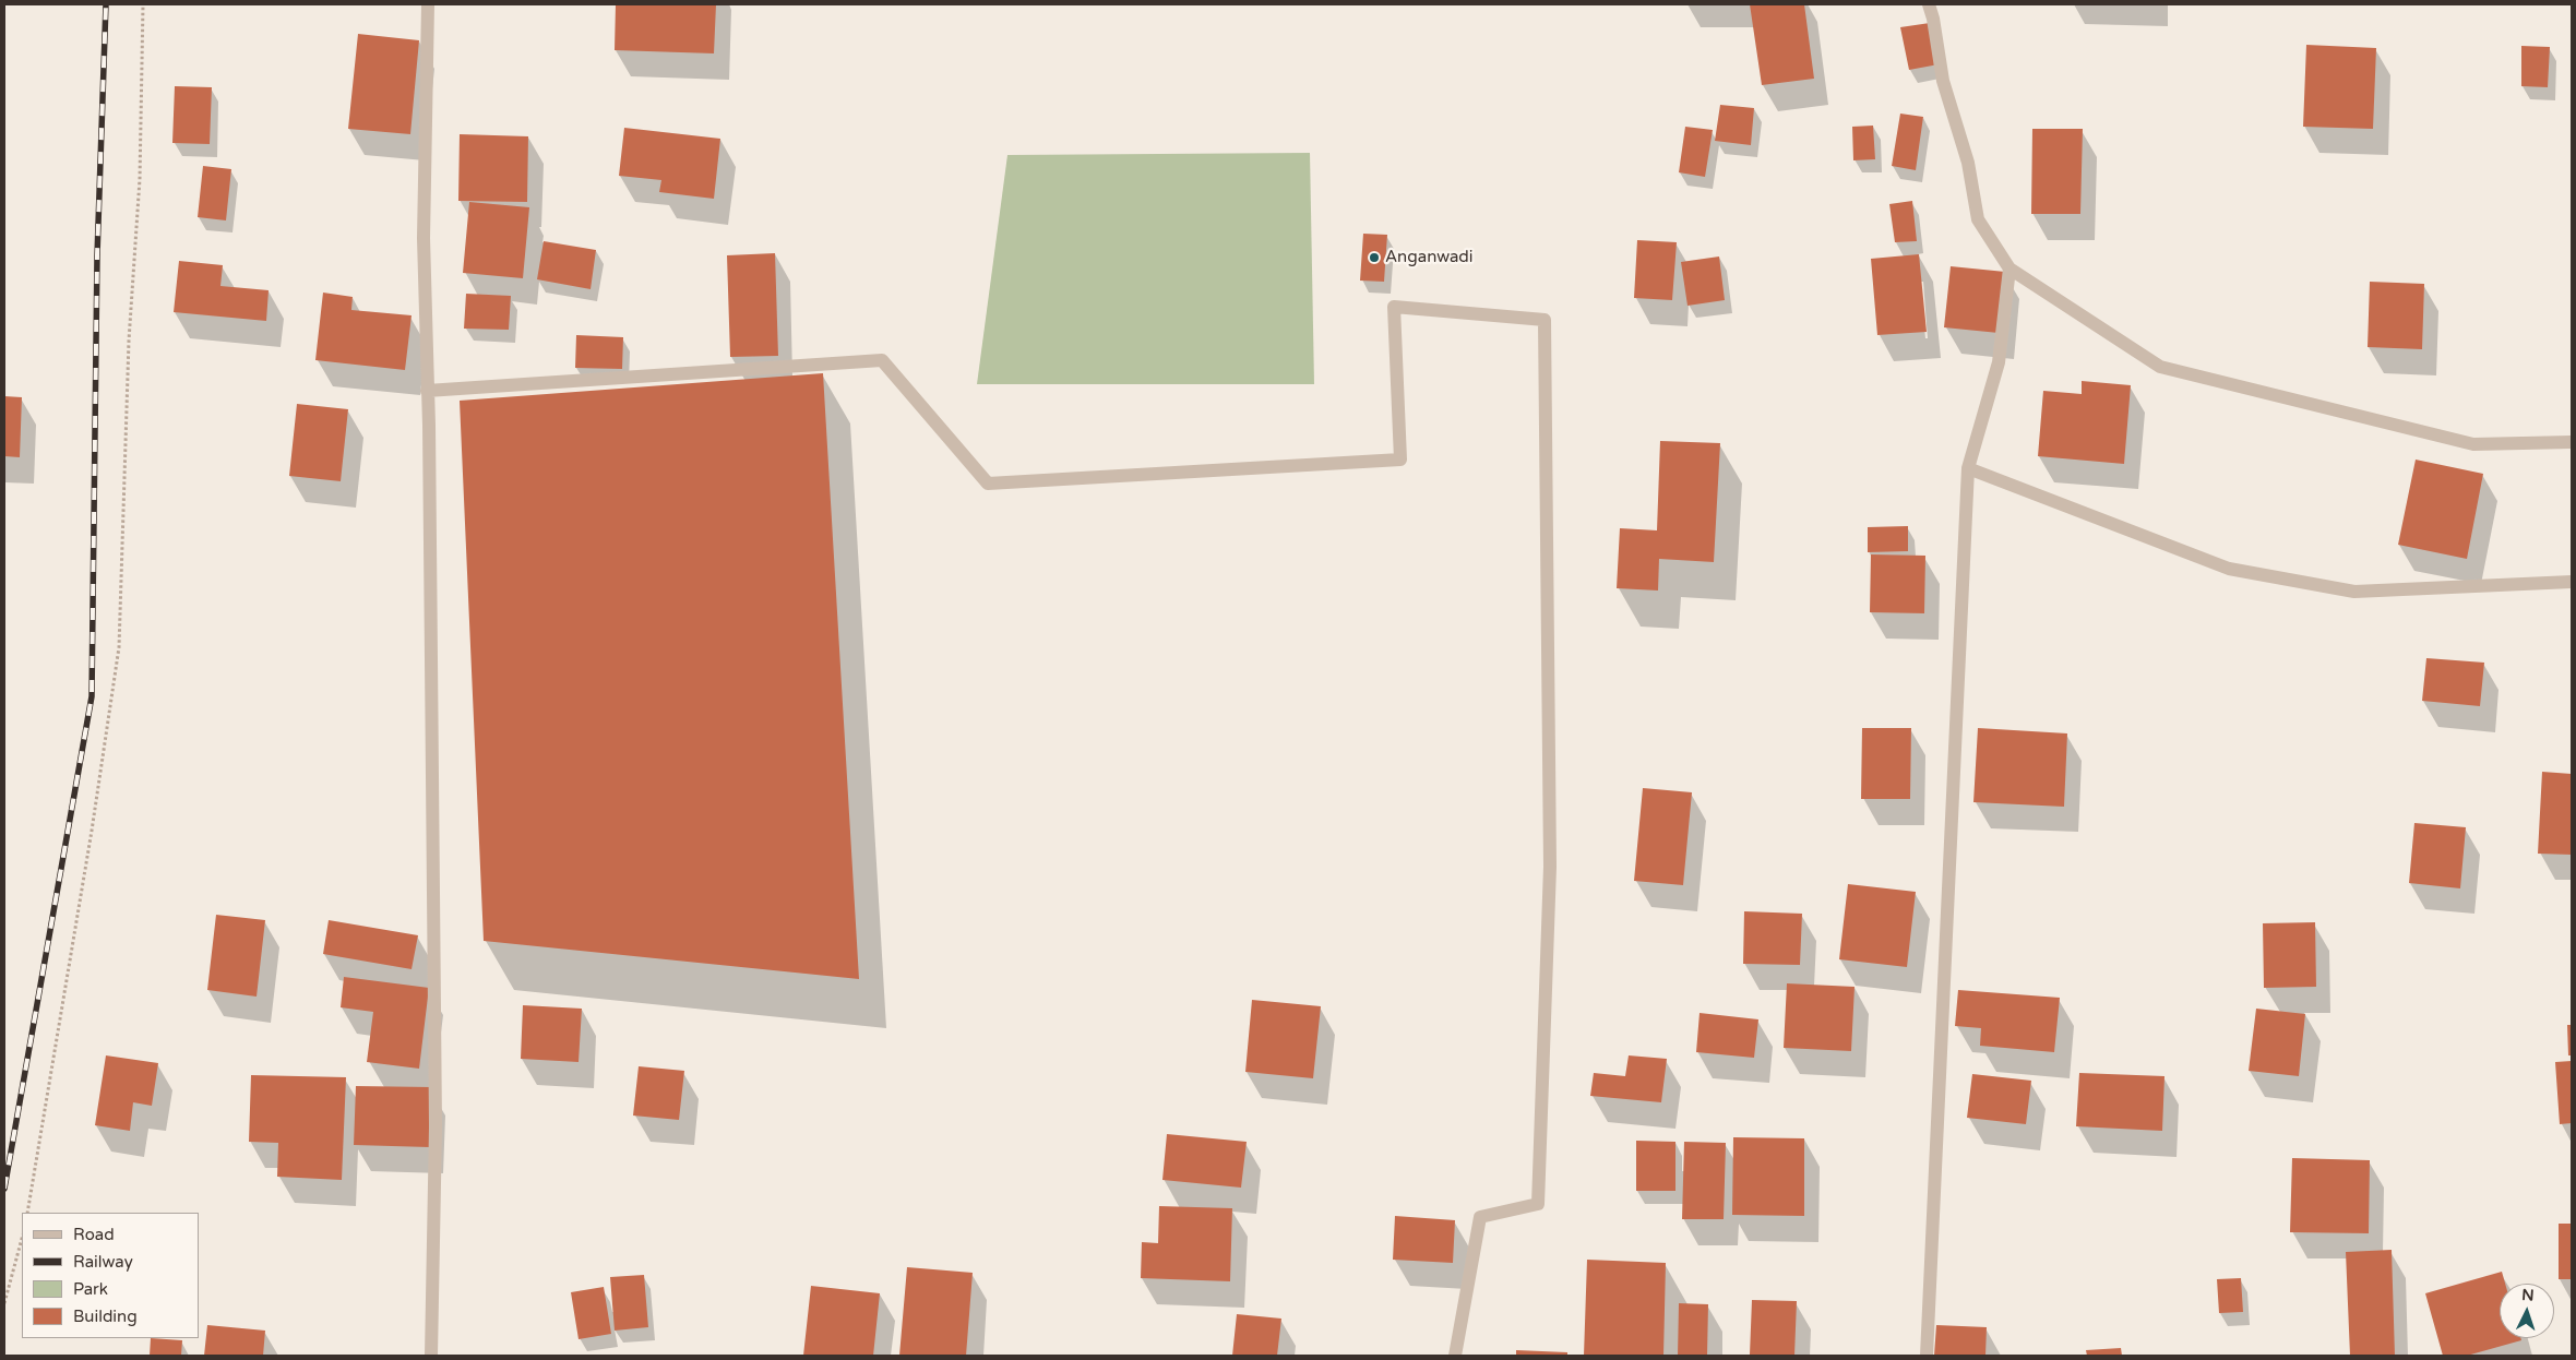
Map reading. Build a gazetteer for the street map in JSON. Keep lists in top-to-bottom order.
{
  "places": ["Anganwadi"],
  "legend": [
    "Road",
    "Railway",
    "Park",
    "Building"
  ],
  "north": "top"
}
